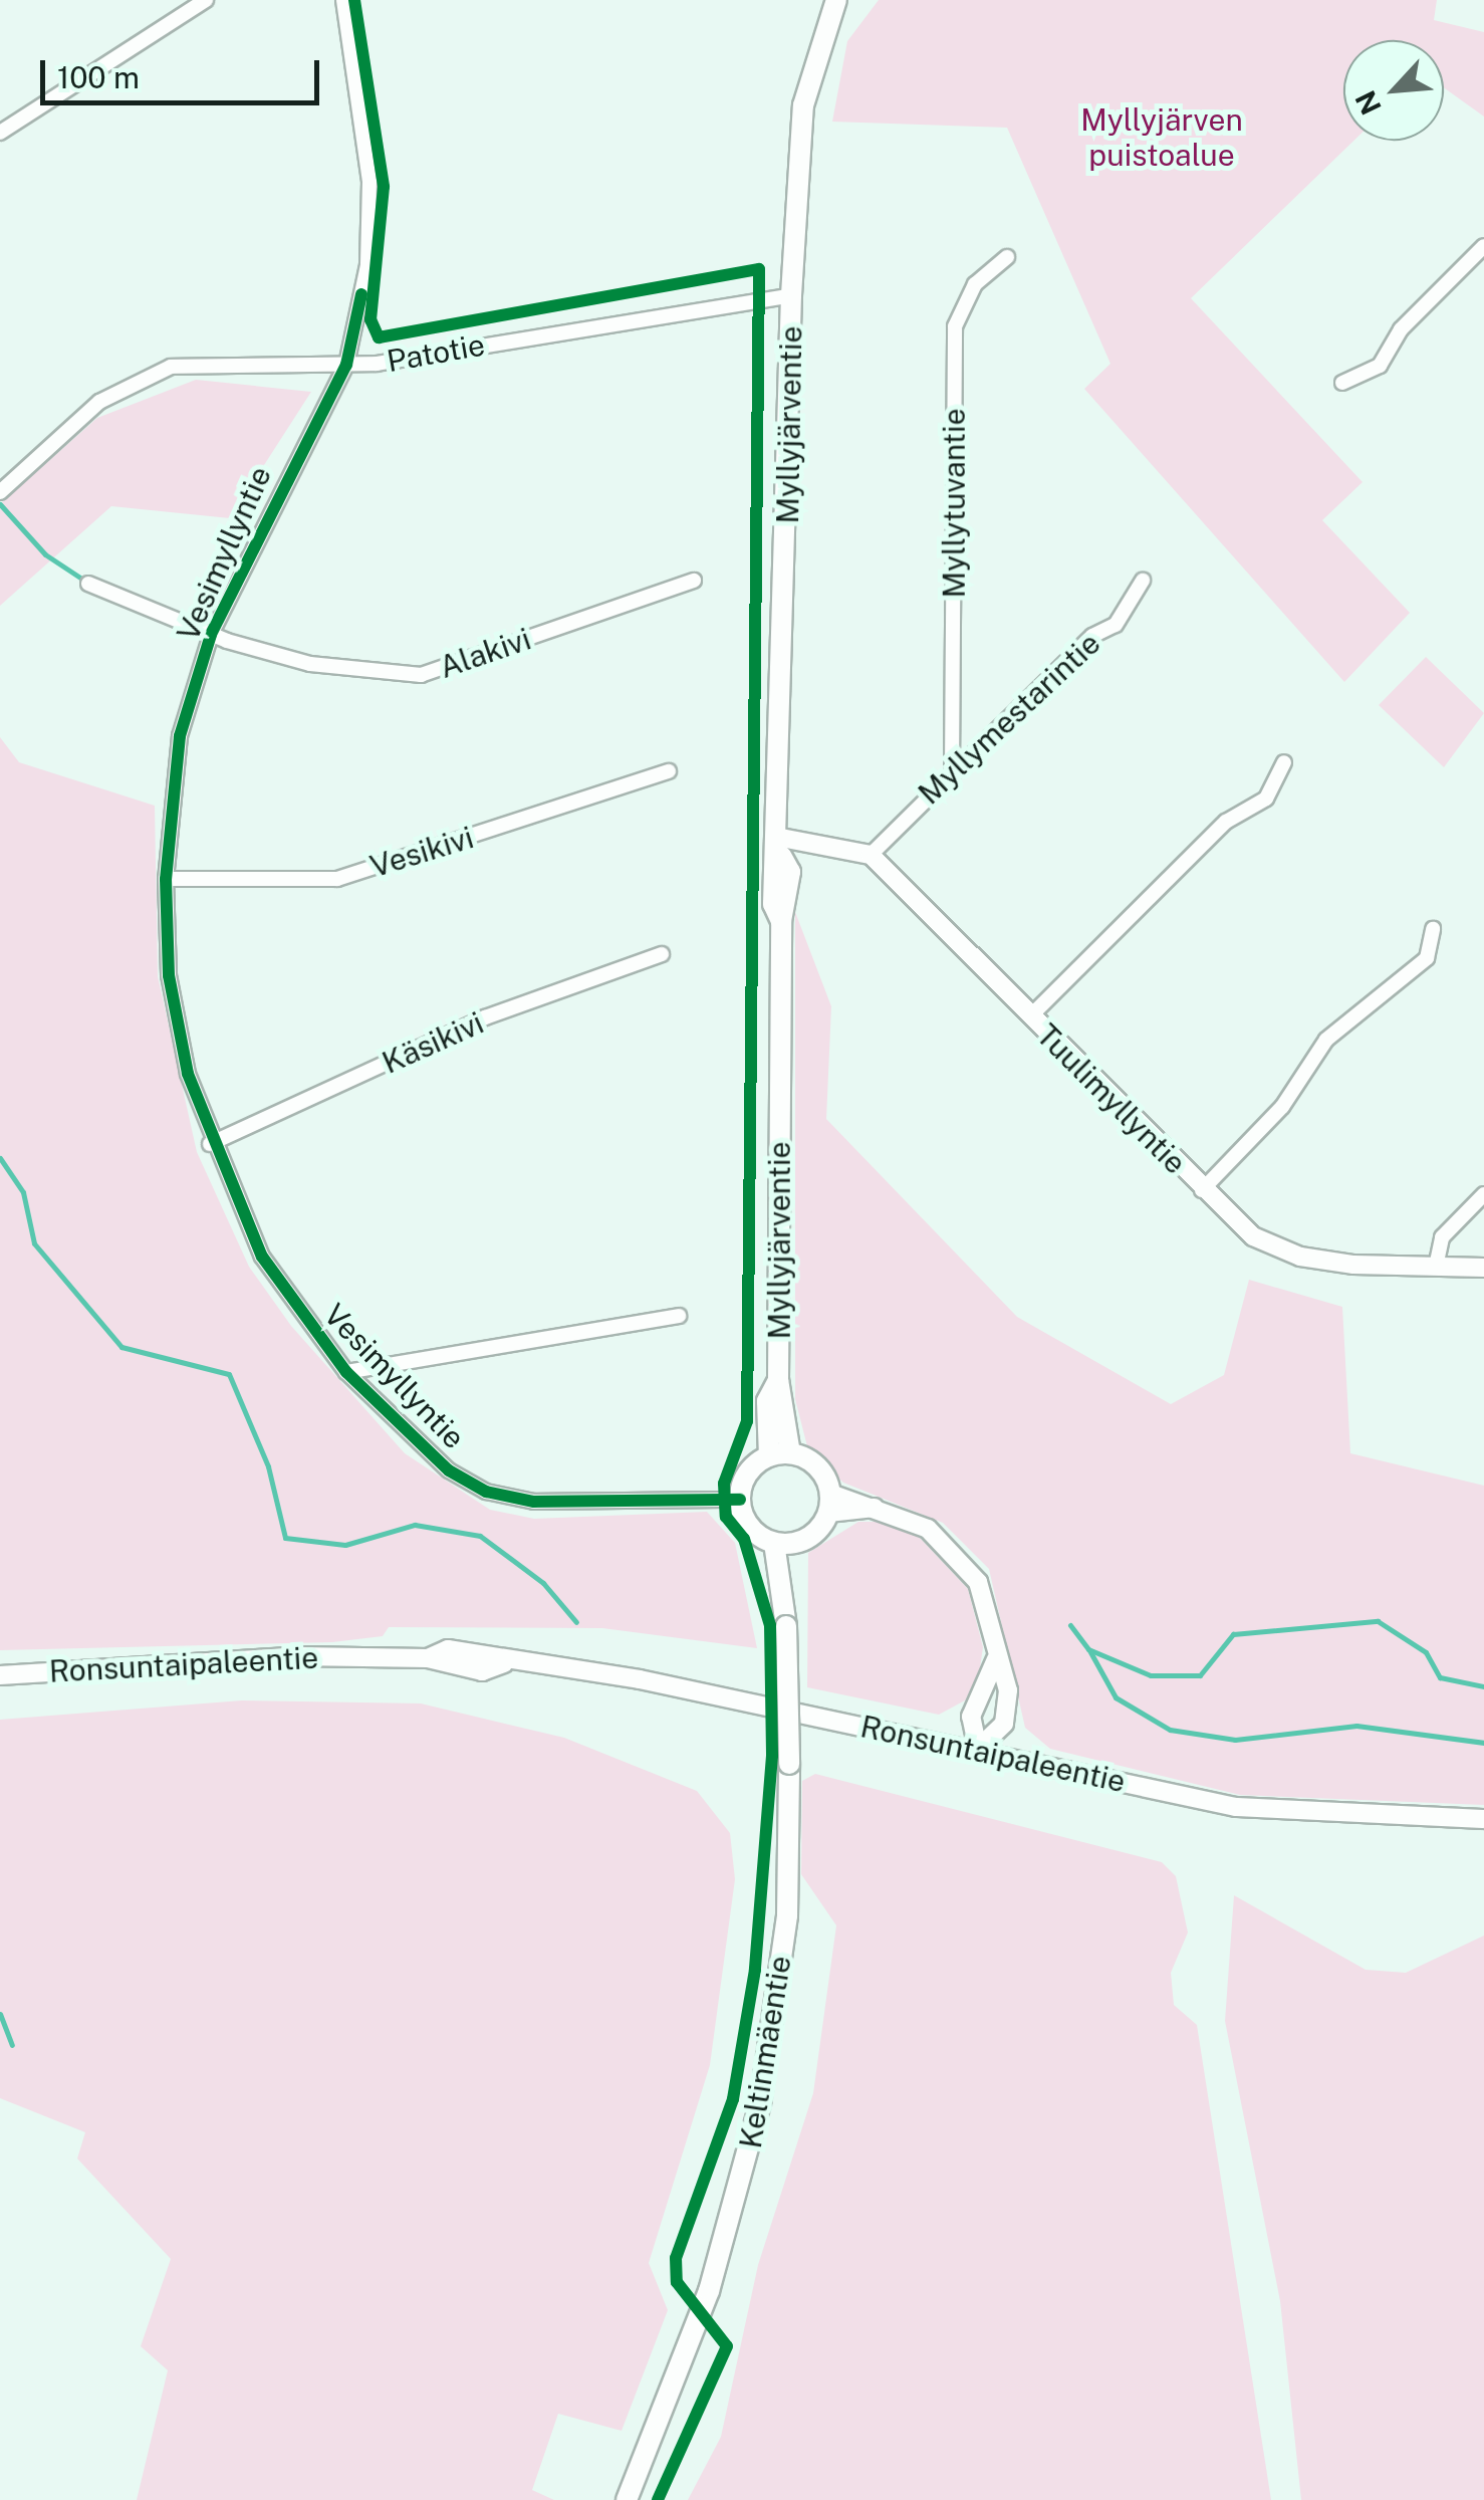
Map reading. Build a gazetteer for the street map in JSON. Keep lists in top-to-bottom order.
{
  "streets": {
    "main road": ["Myllyjärventie", "Keltinmäentie"],
    "street": [
      "Patotie",
      "Myllytuvantie",
      "Vesimyllyntie",
      "Alakivi",
      "Myllymestarintie",
      "Vesikivi",
      "Käsikivi",
      "Tuulimyllyntie",
      "Ronsuntaipaleentie"
    ]
  },
  "crossings": [
    ["Patotie", "Myllyjärventie"],
    ["Patotie", "Vesimyllyntie"],
    ["Myllyjärventie", "Vesimyllyntie"],
    ["Myllyjärventie", "Keltinmäentie"],
    ["Myllytuvantie", "Myllymestarintie"],
    ["Vesimyllyntie", "Alakivi"],
    ["Vesimyllyntie", "Vesikivi"],
    ["Vesimyllyntie", "Käsikivi"],
    ["Vesimyllyntie", "Keltinmäentie"],
    ["Myllymestarintie", "Tuulimyllyntie"]
  ],
  "parks": ["Myllyjärven puistoalue"],
  "scale_bar": "100 m",
  "north": "bottom left"
}
